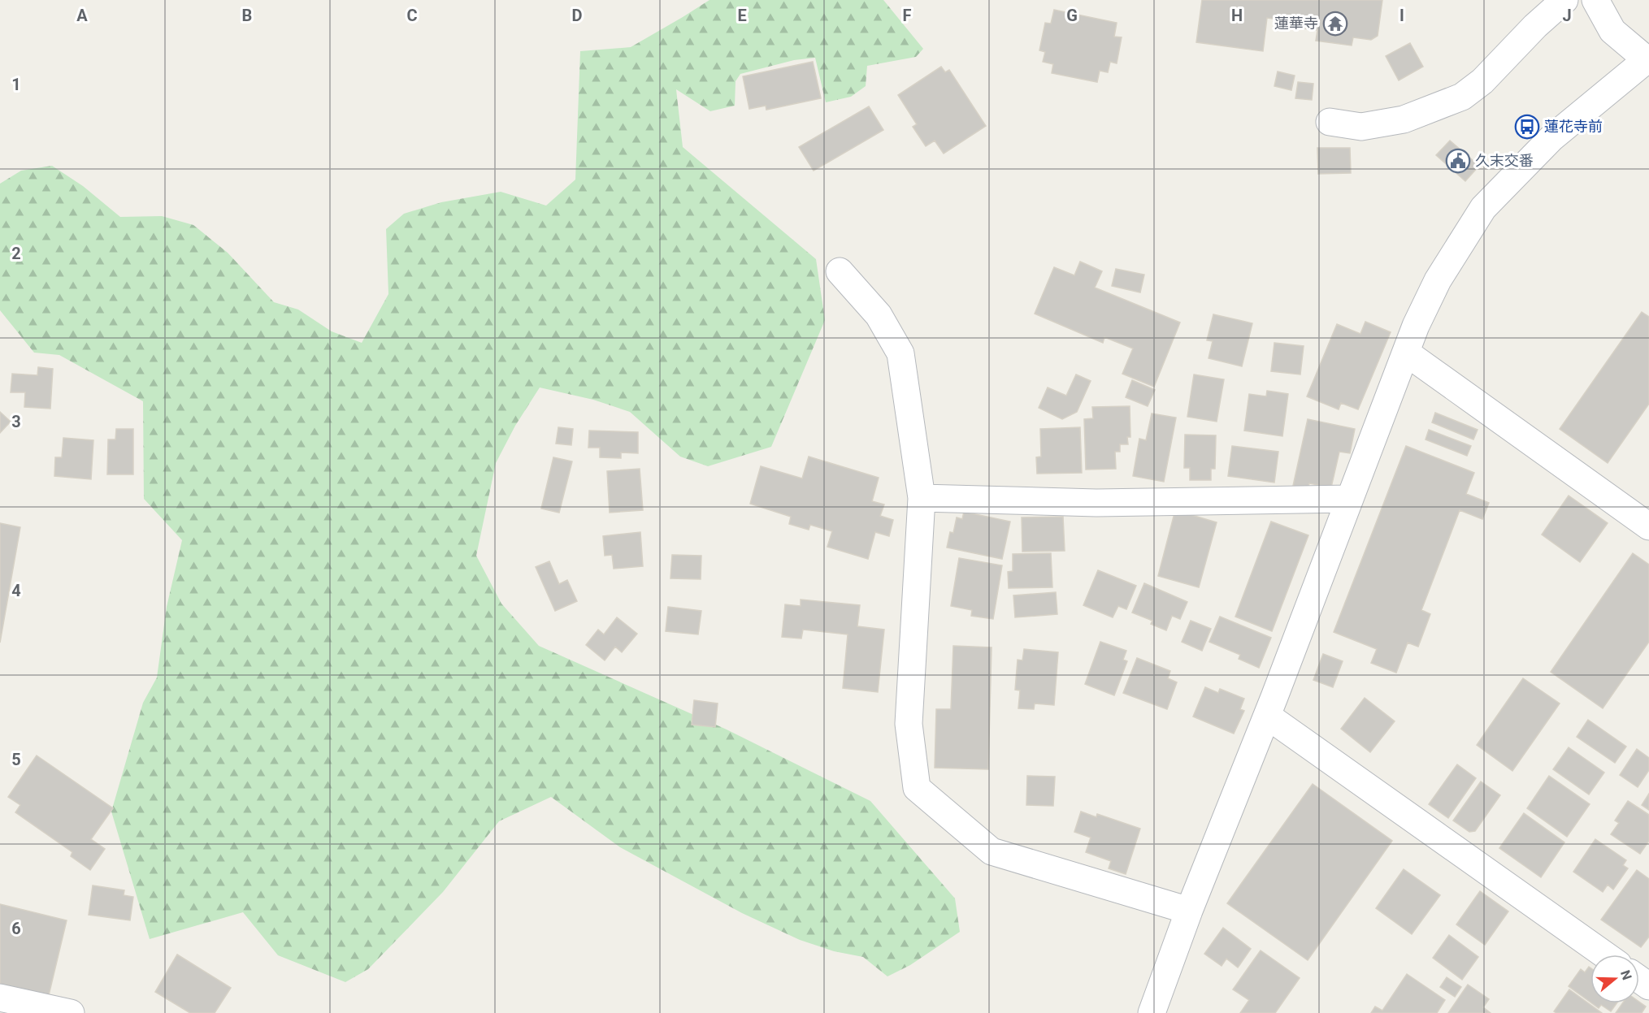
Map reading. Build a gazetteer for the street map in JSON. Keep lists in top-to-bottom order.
{
  "places": {
    "temple": ["蓮華寺"],
    "bus stop": ["蓮花寺前"],
    "public building": ["久末交番"]
  },
  "north": "right",
  "grid": {
    "columns": [
      "A",
      "B",
      "C",
      "D",
      "E",
      "F",
      "G",
      "H",
      "I",
      "J"
    ],
    "rows": [
      "1",
      "2",
      "3",
      "4",
      "5",
      "6"
    ]
  }
}
